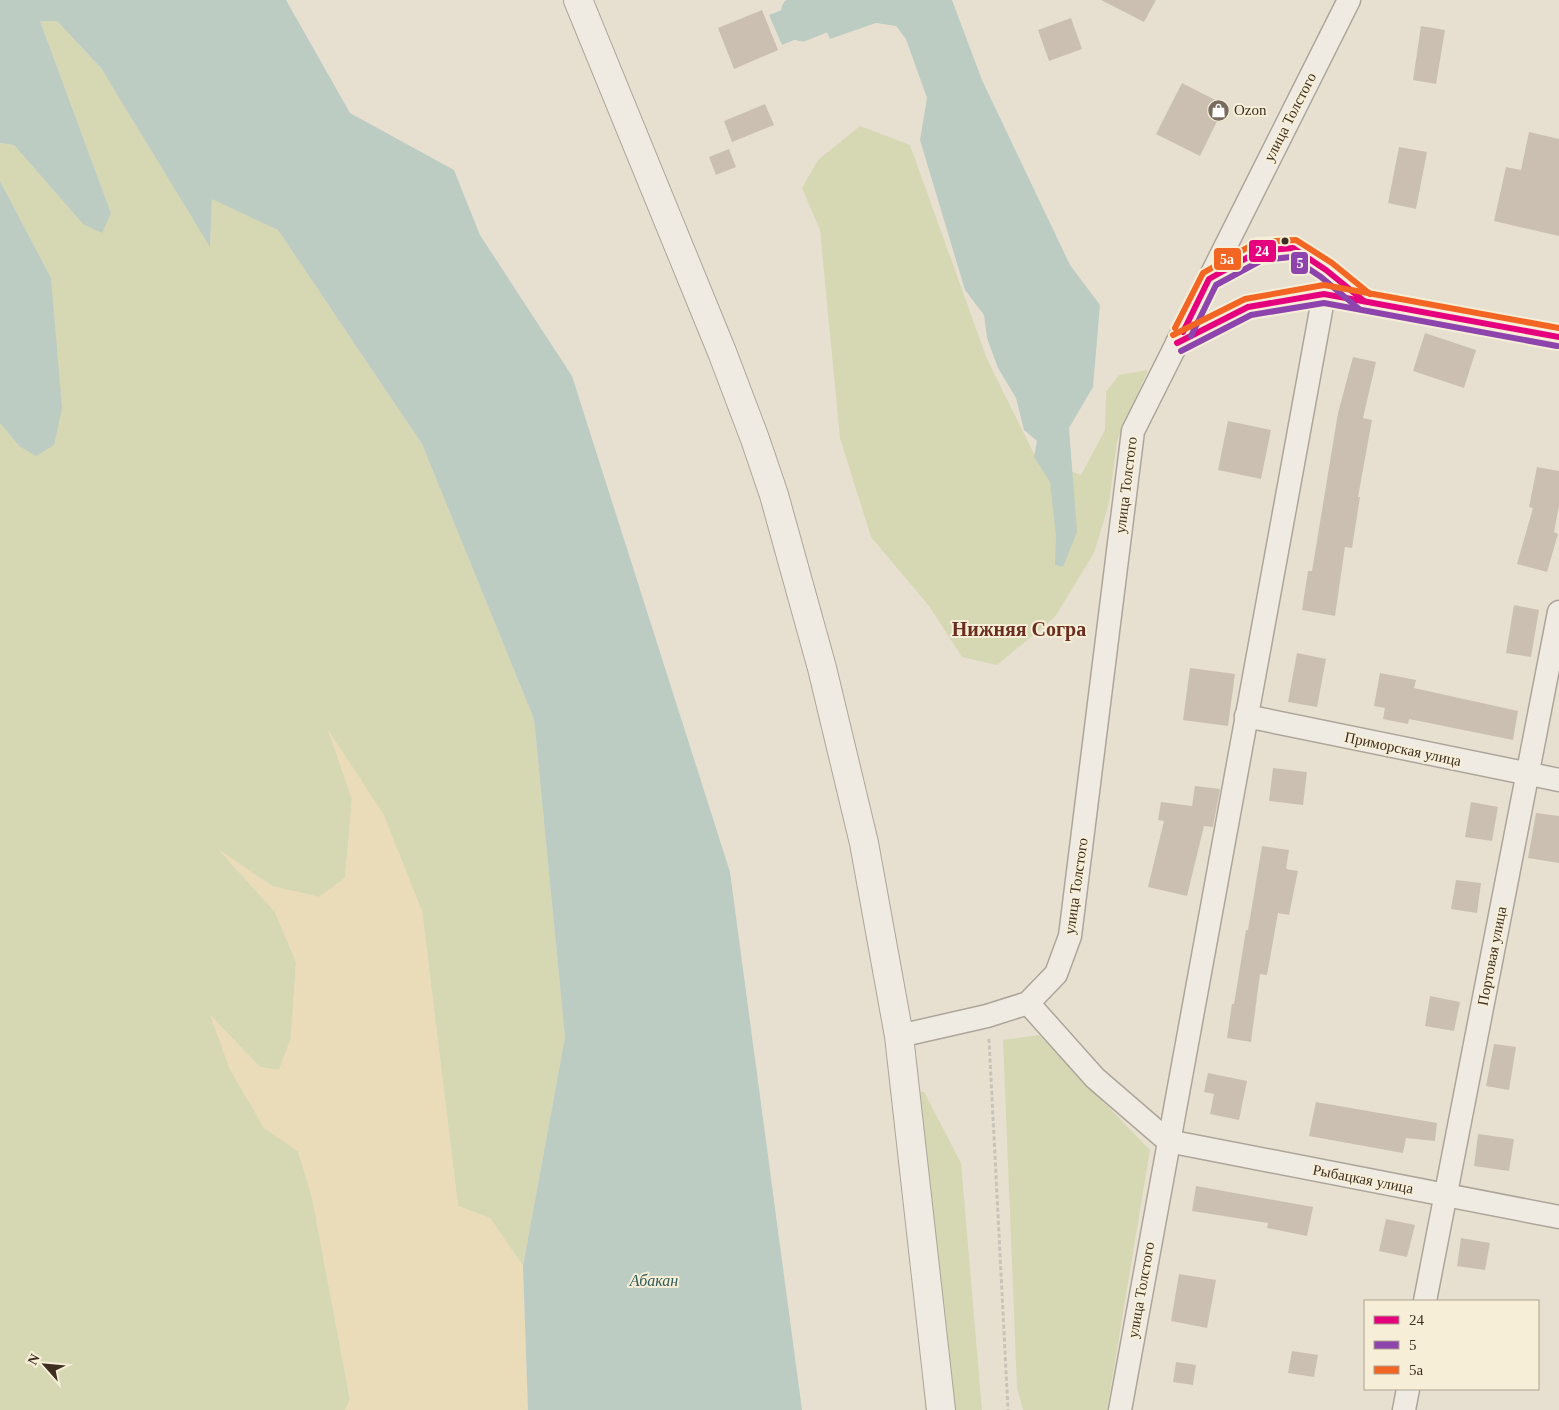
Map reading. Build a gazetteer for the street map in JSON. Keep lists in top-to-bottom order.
{
  "streets": {
    "street": [
      "улица Толстого",
      "Приморская улица",
      "Портовая улица",
      "Рыбацкая улица"
    ]
  },
  "crossings": [
    ["улица Толстого", "Приморская улица"],
    ["улица Толстого", "Рыбацкая улица"],
    ["Приморская улица", "Портовая улица"],
    ["Портовая улица", "Рыбацкая улица"]
  ],
  "districts": ["Нижняя Согра"],
  "water": ["Абакан"],
  "places": {
    "shop": ["Ozon"]
  },
  "lines": ["transit line 5а", "transit line 24", "transit line 5"],
  "legend": ["24", "5", "5а"],
  "north": "top left"
}
